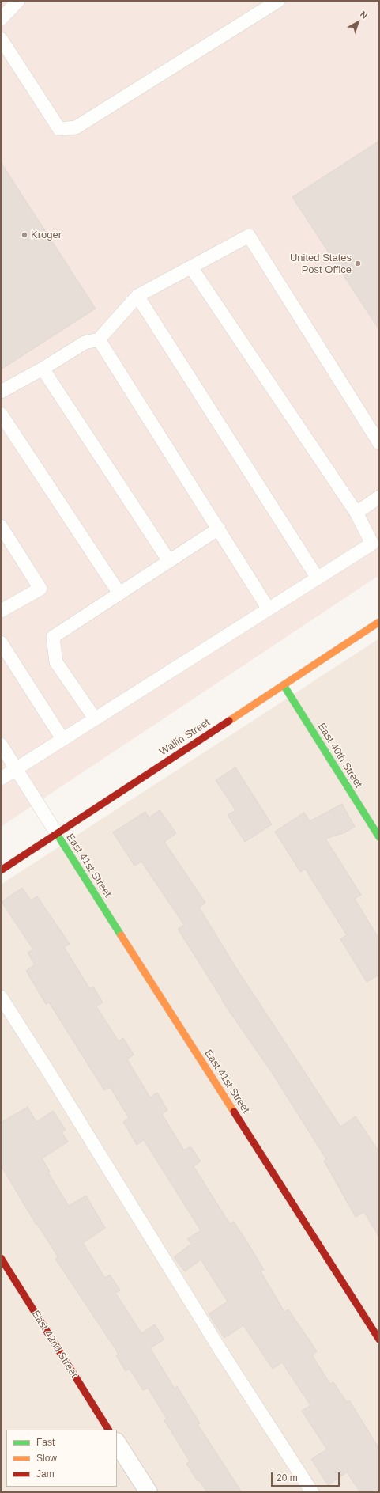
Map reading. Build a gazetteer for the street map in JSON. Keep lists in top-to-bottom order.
{
  "streets": {
    "street": [
      "Wallin Street",
      "East 40th Street",
      "East 41st Street",
      "East 42nd Street"
    ]
  },
  "crossings": [
    ["Wallin Street", "East 40th Street"],
    ["Wallin Street", "East 41st Street"]
  ],
  "places": ["Kroger", "United States Post Office"],
  "legend": ["Fast", "Slow", "Jam"],
  "scale_bar": "20 m",
  "north": "top right"
}
